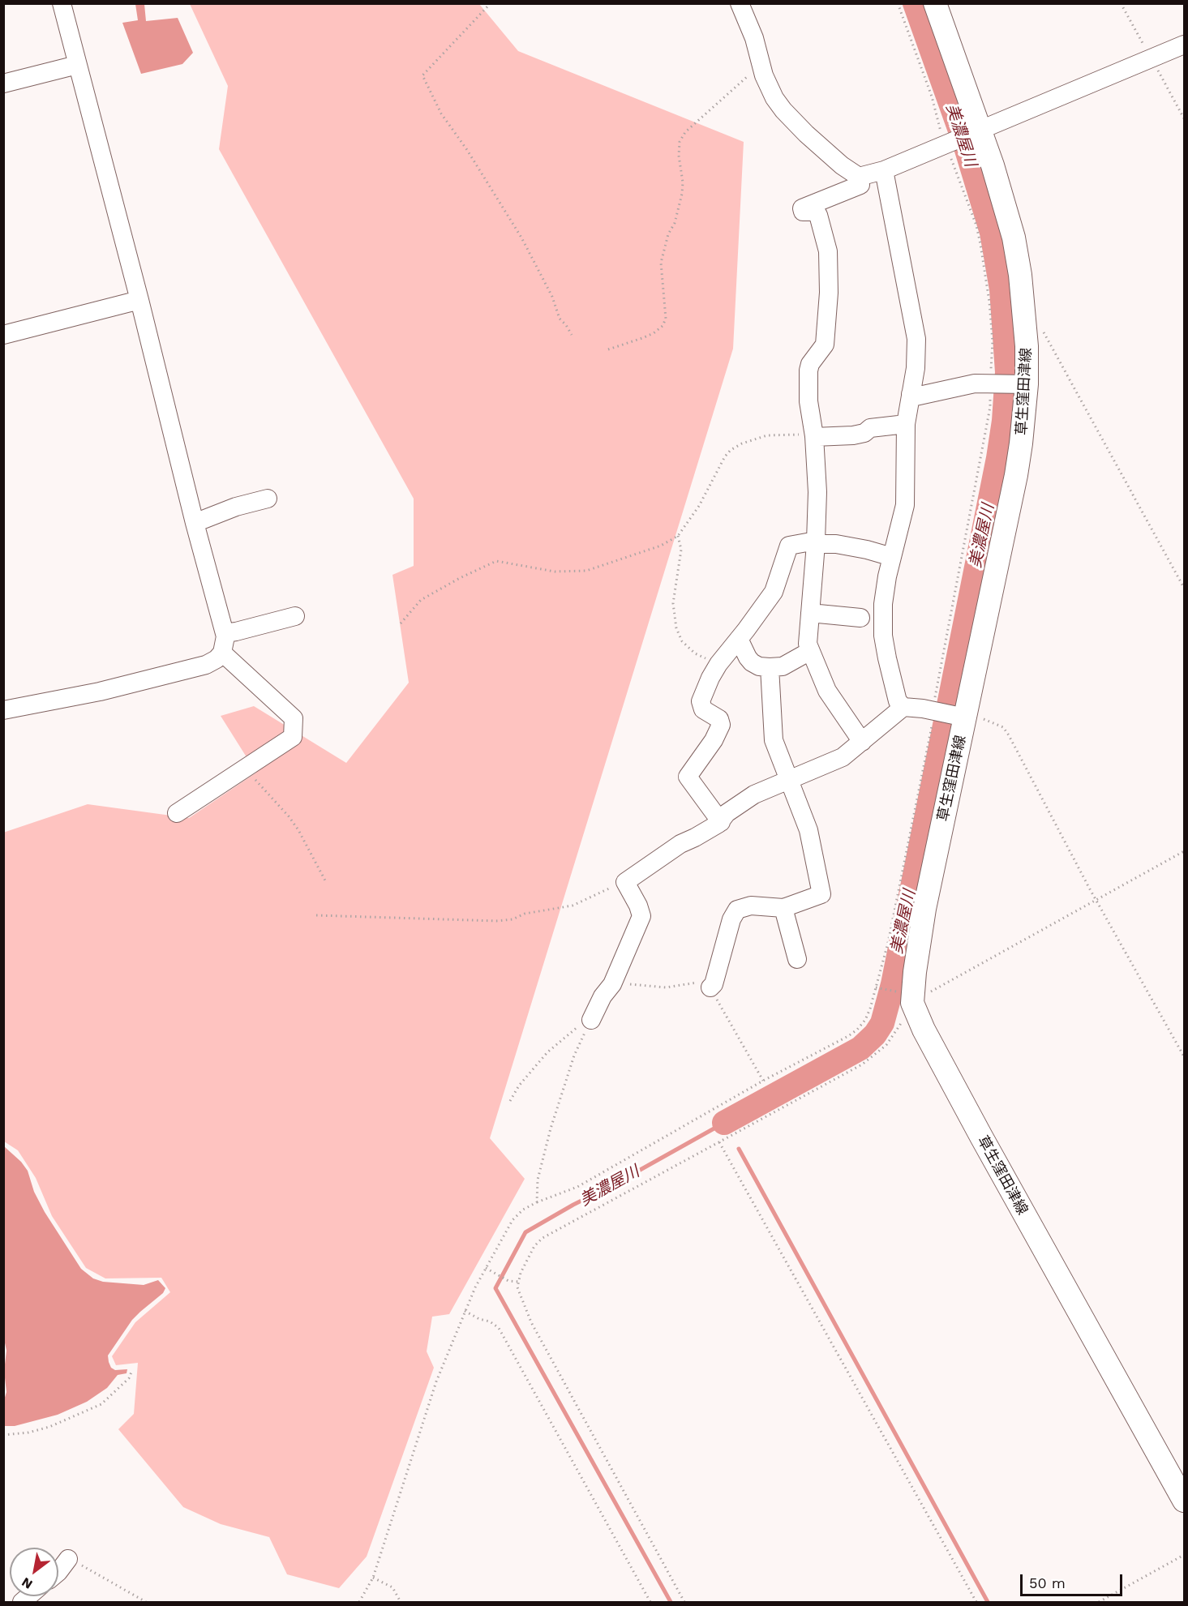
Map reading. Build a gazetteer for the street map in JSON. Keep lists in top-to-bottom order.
{
  "streets": {
    "main road": ["草生窪田津線"]
  },
  "water": ["美濃屋川"],
  "scale_bar": "50 m",
  "north": "bottom left"
}
